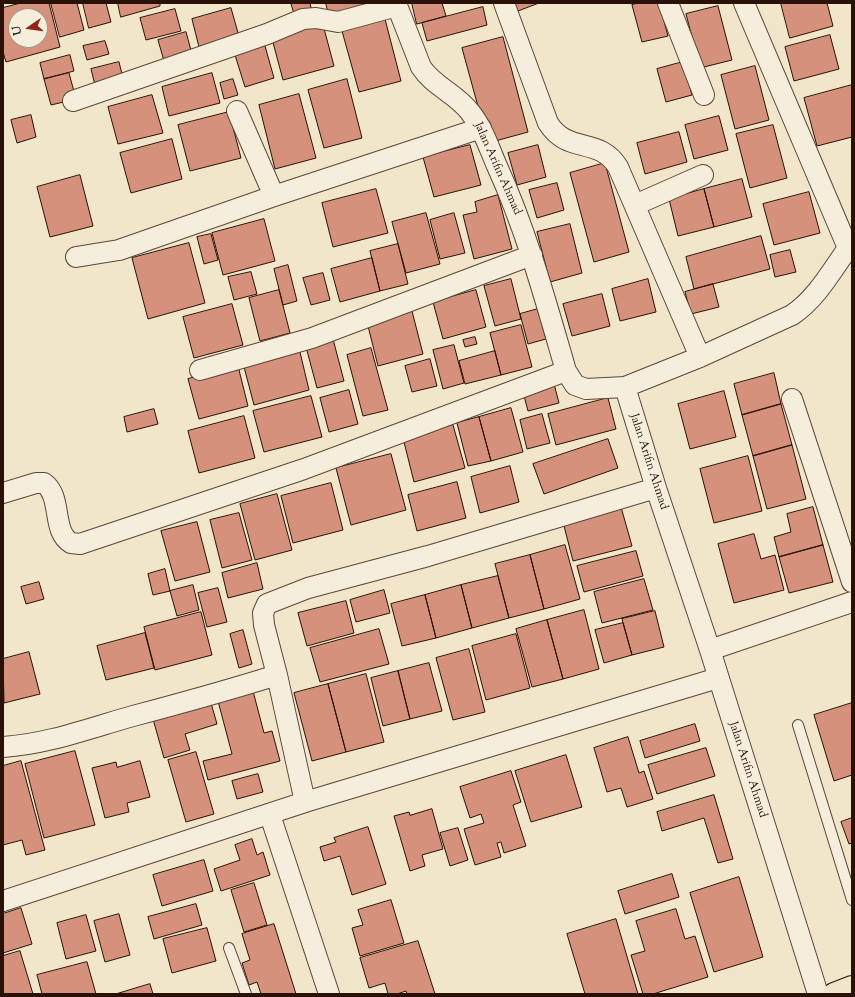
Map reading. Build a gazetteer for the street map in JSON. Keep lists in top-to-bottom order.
{
  "streets": {
    "street": ["Jalan Arifin Ahmad"]
  },
  "north": "left"
}
